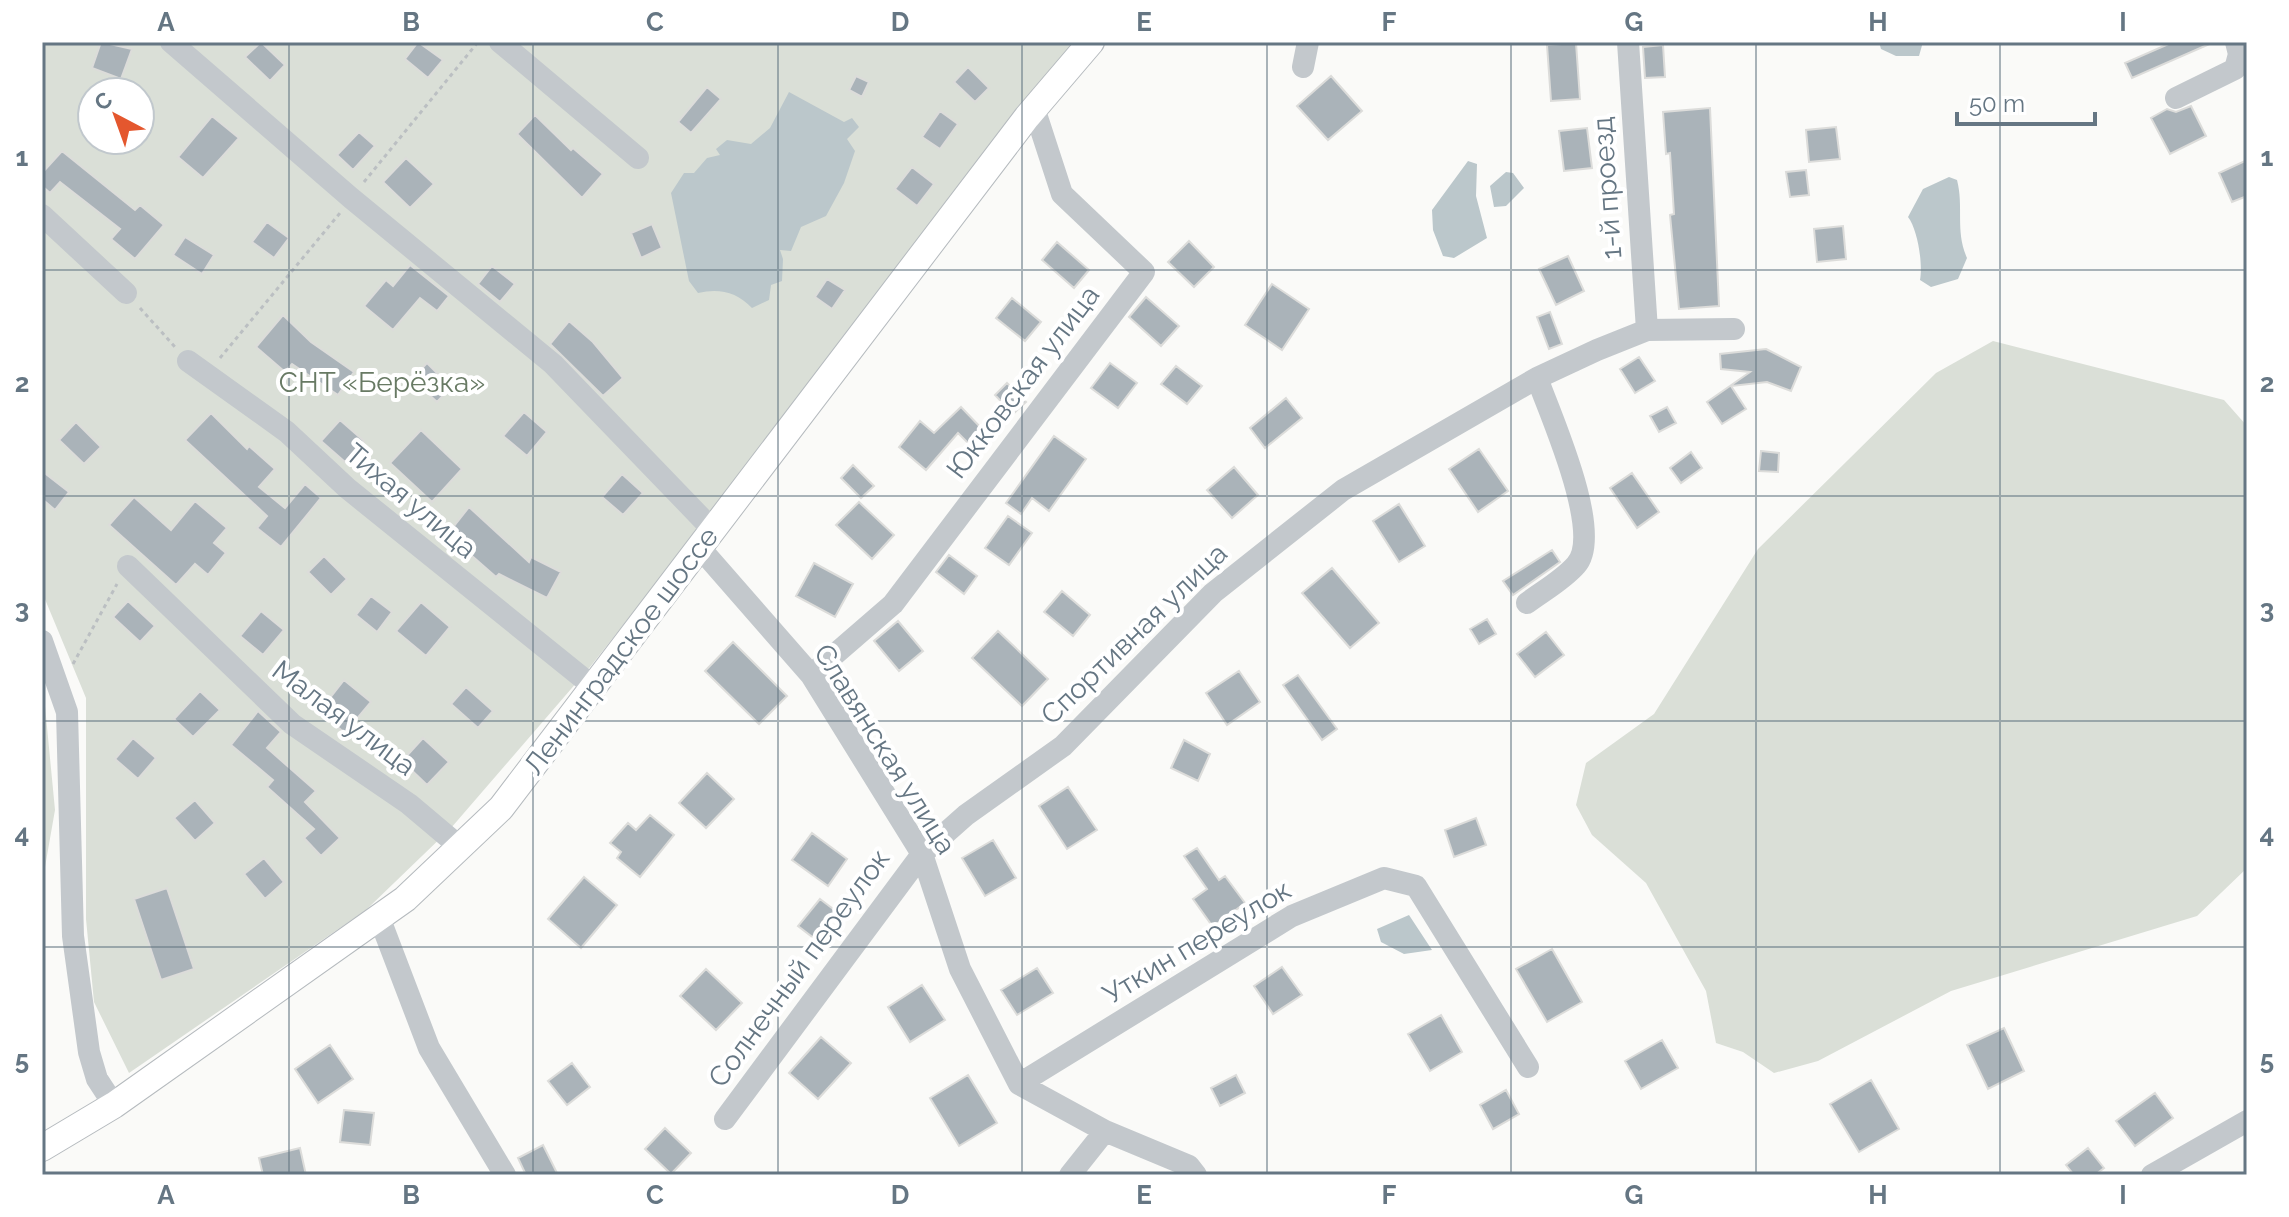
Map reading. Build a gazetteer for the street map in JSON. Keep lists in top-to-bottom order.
{
  "streets": {
    "main road": ["Ленинградское шоссе"],
    "street": [
      "1-й проезд",
      "Юкковская улица",
      "Тихая улица",
      "Спортивная улица",
      "Малая улица",
      "Славянская улица",
      "Уткин переулок",
      "Солнечный переулок"
    ]
  },
  "crossings": [
    ["1-й проезд", "Спортивная улица"],
    ["Юкковская улица", "Ленинградское шоссе"],
    ["Юкковская улица", "Славянская улица"],
    ["Тихая улица", "Ленинградское шоссе"],
    ["Спортивная улица", "Славянская улица"],
    ["Спортивная улица", "Солнечный переулок"],
    ["Ленинградское шоссе", "Малая улица"],
    ["Ленинградское шоссе", "Славянская улица"],
    ["Славянская улица", "Уткин переулок"],
    ["Славянская улица", "Солнечный переулок"]
  ],
  "parks": ["СНТ «Берёзка»"],
  "scale_bar": "50 m",
  "north": "top left",
  "grid": {
    "columns": [
      "A",
      "B",
      "C",
      "D",
      "E",
      "F",
      "G",
      "H",
      "I"
    ],
    "rows": [
      "1",
      "2",
      "3",
      "4",
      "5"
    ]
  }
}
